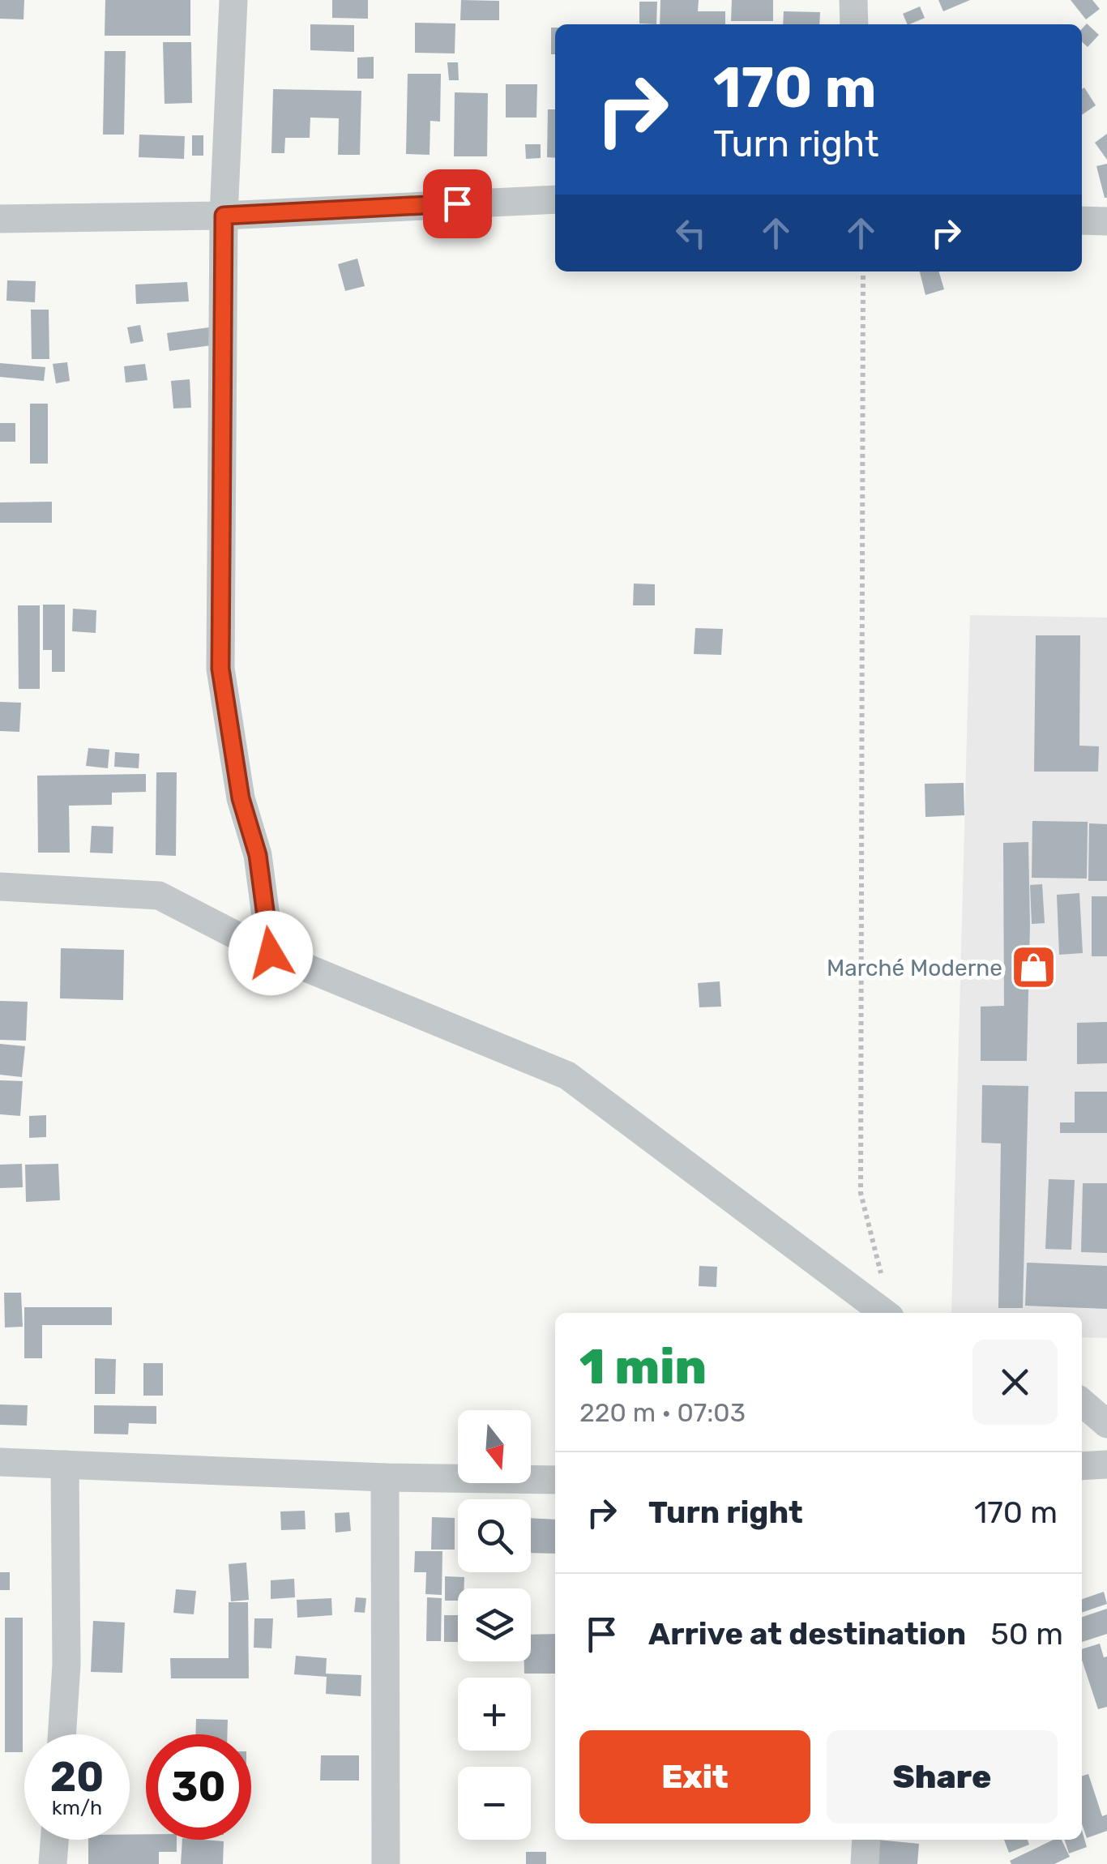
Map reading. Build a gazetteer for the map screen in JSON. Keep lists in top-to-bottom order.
{
  "places": {
    "shop": ["Marché Moderne"]
  },
  "north": "bottom",
  "page": {
    "turn": ["170 m", "Turn right"],
    "heading": ["1 min", "220 m · 07:03"],
    "map_buttons": ["+", "−"],
    "list": [
      {
        "name": "Turn right",
        "value": "170 m"
      },
      {
        "name": "Arrive at destination",
        "value": "50 m"
      }
    ],
    "buttons": ["Exit", "Share"],
    "speed": "20 km/h",
    "limit": "30"
  }
}
